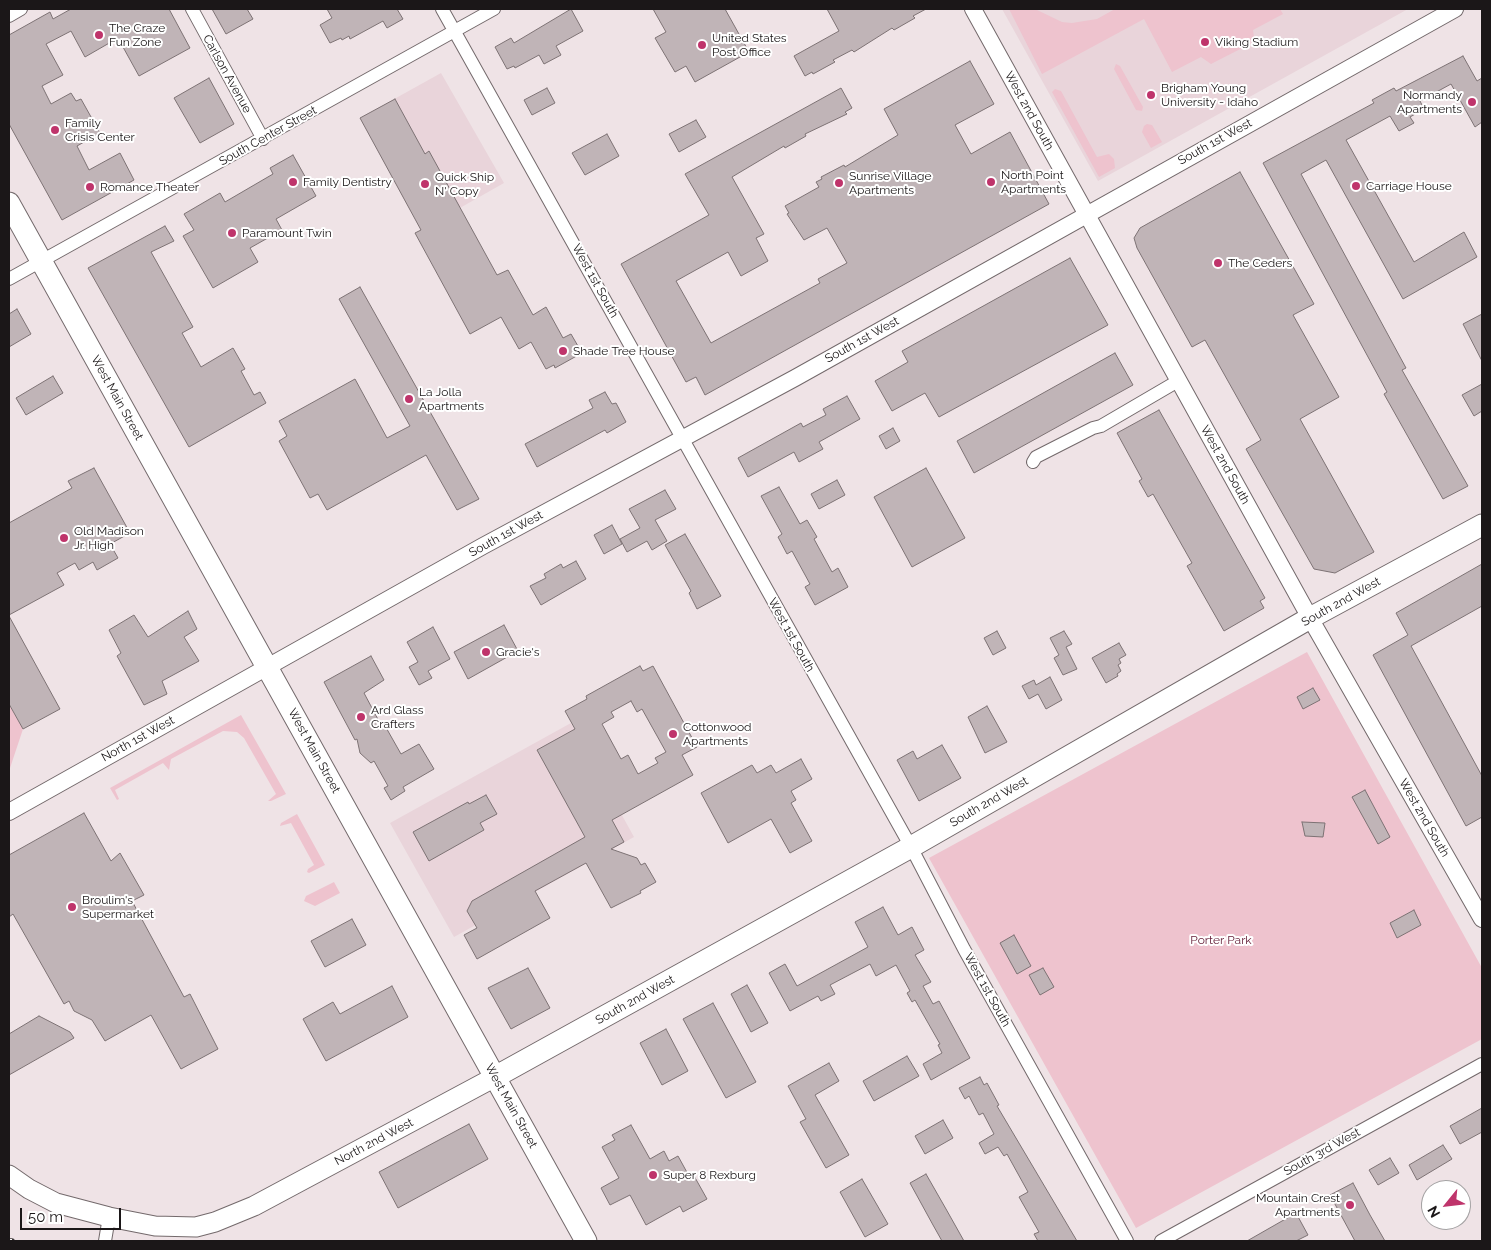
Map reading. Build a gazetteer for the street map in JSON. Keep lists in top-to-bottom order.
{
  "streets": {
    "main road": ["West Main Street", "South 2nd West", "North 2nd West"],
    "street": [
      "Carlson Avenue",
      "West 2nd South",
      "South Center Street",
      "South 1st West",
      "West 1st South",
      "North 1st West",
      "South 3rd West"
    ]
  },
  "crossings": [
    ["Carlson Avenue", "South Center Street"],
    ["West 2nd South", "South 1st West"],
    ["West 2nd South", "South 2nd West"],
    ["South Center Street", "West 1st South"],
    ["South Center Street", "West Main Street"],
    ["South 1st West", "West 1st South"],
    ["South 1st West", "West Main Street"],
    ["South 1st West", "North 1st West"],
    ["West 1st South", "South 2nd West"],
    ["West Main Street", "South 2nd West"],
    ["West Main Street", "North 1st West"],
    ["West Main Street", "North 2nd West"],
    ["South 2nd West", "North 2nd West"]
  ],
  "parks": ["Porter Park"],
  "places": [
    "The Craze Fun Zone",
    "Viking Stadium",
    "United States Post Office",
    "Brigham Young University - Idaho",
    "Normandy Apartments",
    "Family Crisis Center",
    "Family Dentistry",
    "North Point Apartments",
    "Sunrise Village Apartments",
    "Quick Ship N' Copy",
    "Carriage House",
    "Romance Theater",
    "Paramount Twin",
    "The Ceders",
    "Shade Tree House",
    "La Jolla Apartments",
    "Old Madison Jr. High",
    "Gracie's",
    "Ard Glass Crafters",
    "Cottonwood Apartments",
    "Broulim's Supermarket",
    "Super 8 Rexburg",
    "Mountain Crest Apartments"
  ],
  "scale_bar": "50 m",
  "north": "bottom left"
}
